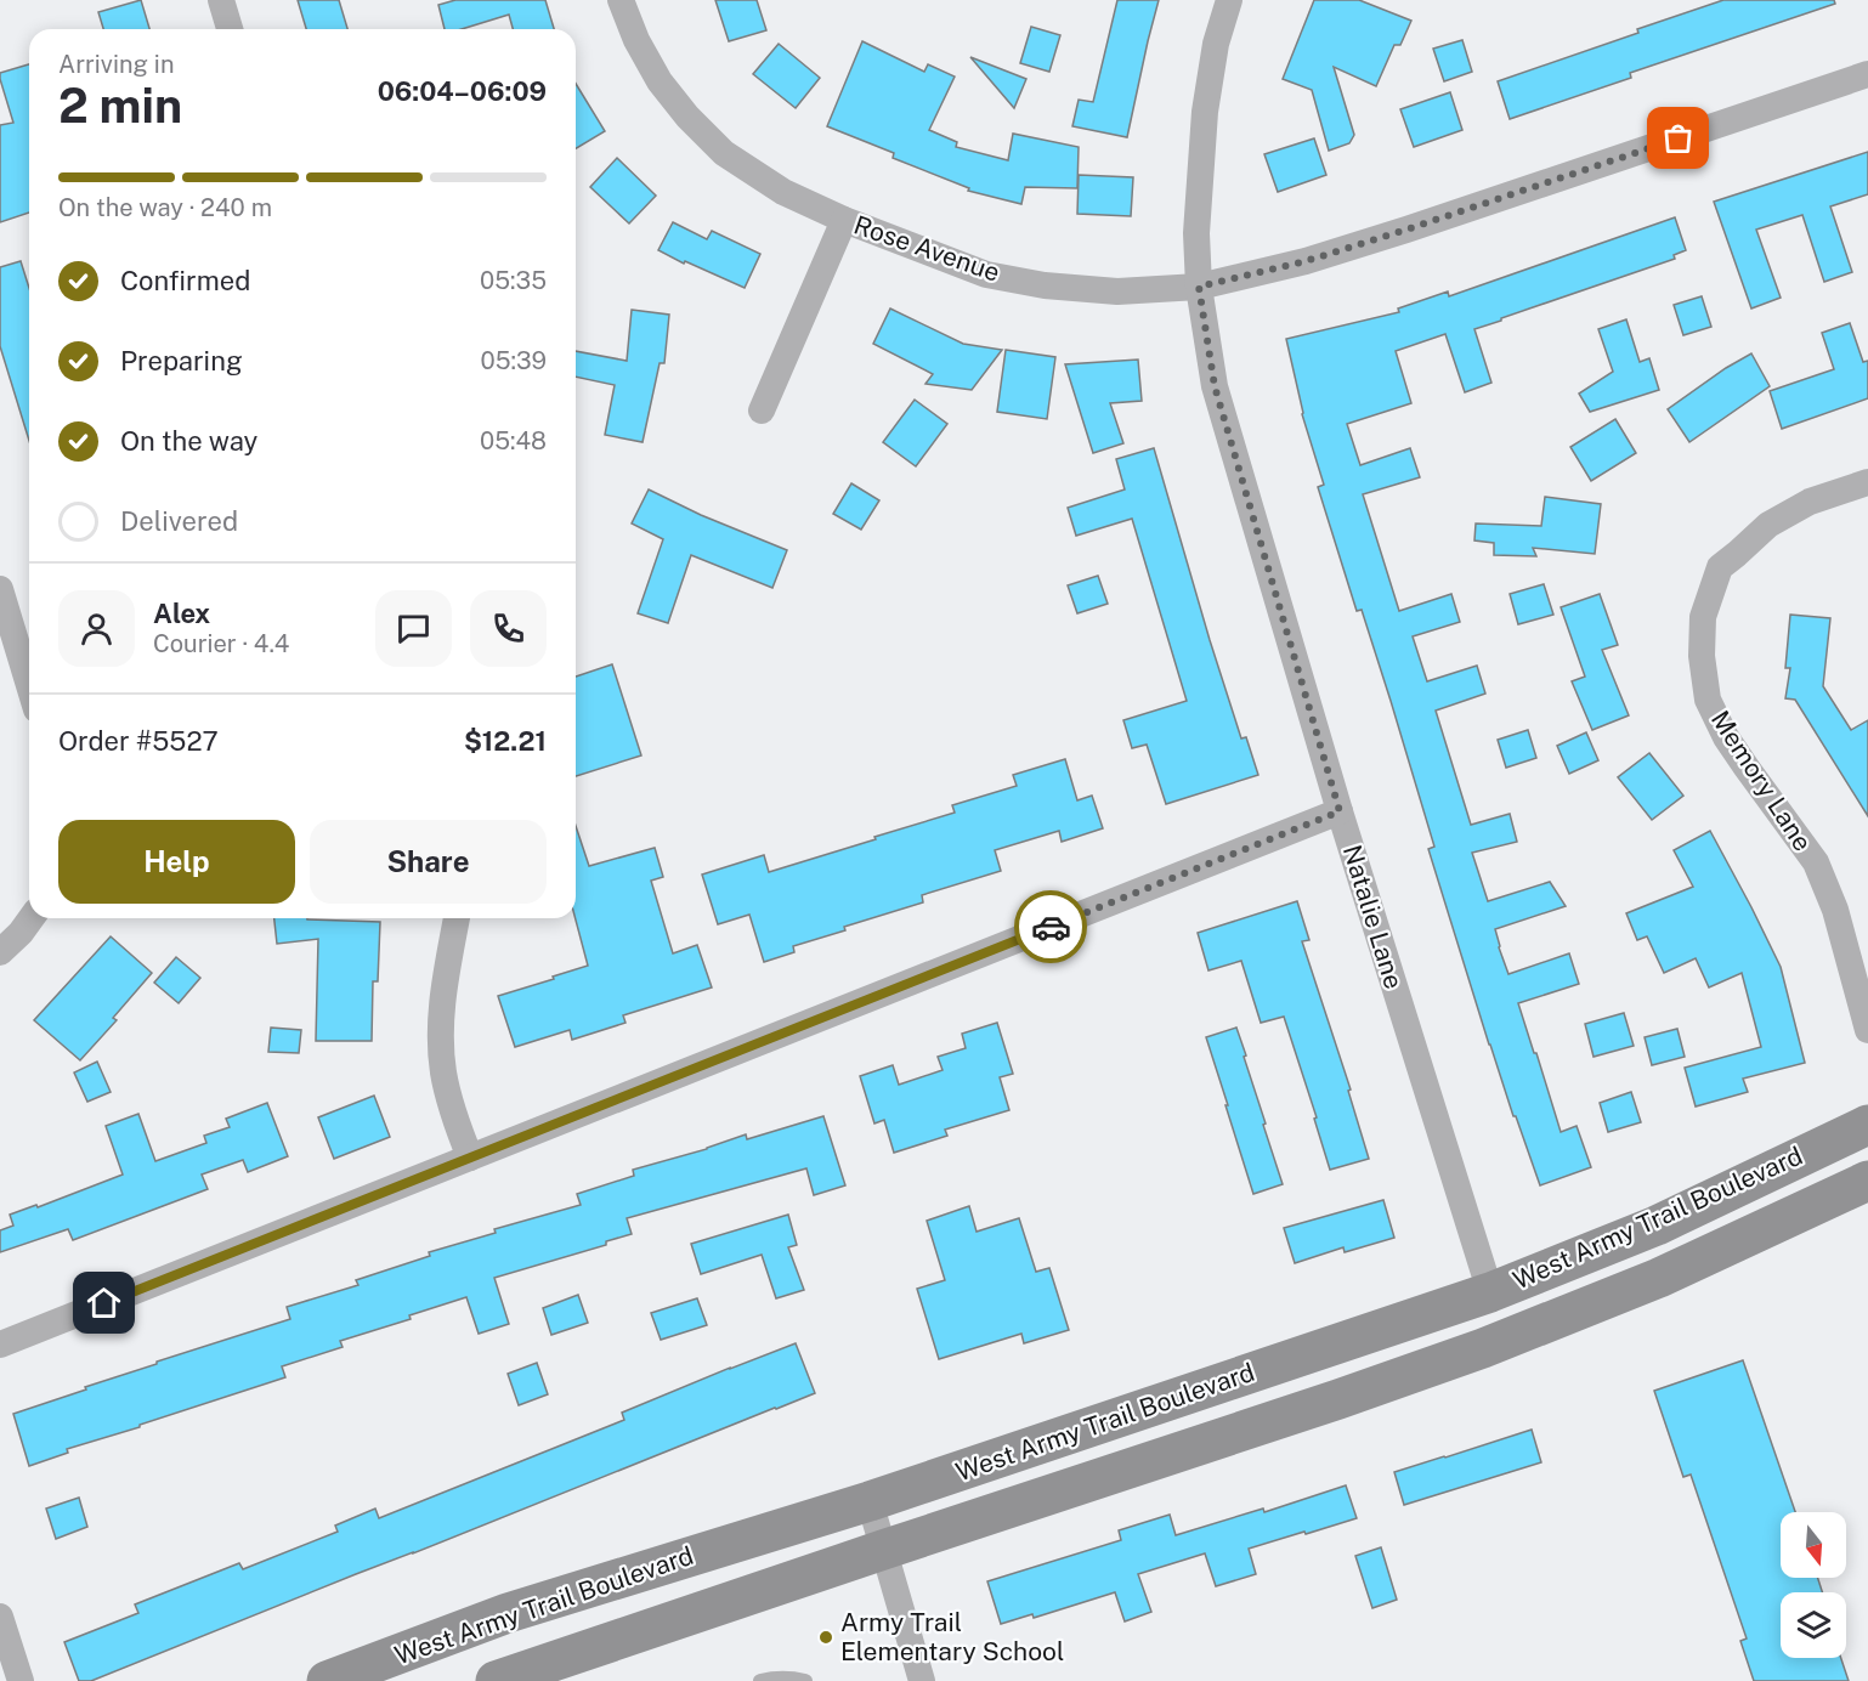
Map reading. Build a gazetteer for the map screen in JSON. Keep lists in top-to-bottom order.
{
  "streets": {
    "main road": ["West Army Trail Boulevard"],
    "street": ["Rose Avenue", "Memory Lane", "Natalie Lane"]
  },
  "crossings": [
    ["Rose Avenue", "Natalie Lane"],
    ["Natalie Lane", "West Army Trail Boulevard"]
  ],
  "places": ["Army Trail Elementary School"],
  "north": "bottom",
  "page": {
    "heading": ["2 min", "Arriving in", "06:04–06:09"],
    "panel": [
      "Alex",
      "Courier · 4.4",
      "Order #5527",
      "$12.21"
    ],
    "bar": "On the way · 240 m",
    "list": [
      ["Confirmed", "05:35"],
      ["Preparing", "05:39"],
      ["On the way", "05:48"],
      "Delivered"
    ],
    "buttons": ["Help", "Share"]
  }
}
